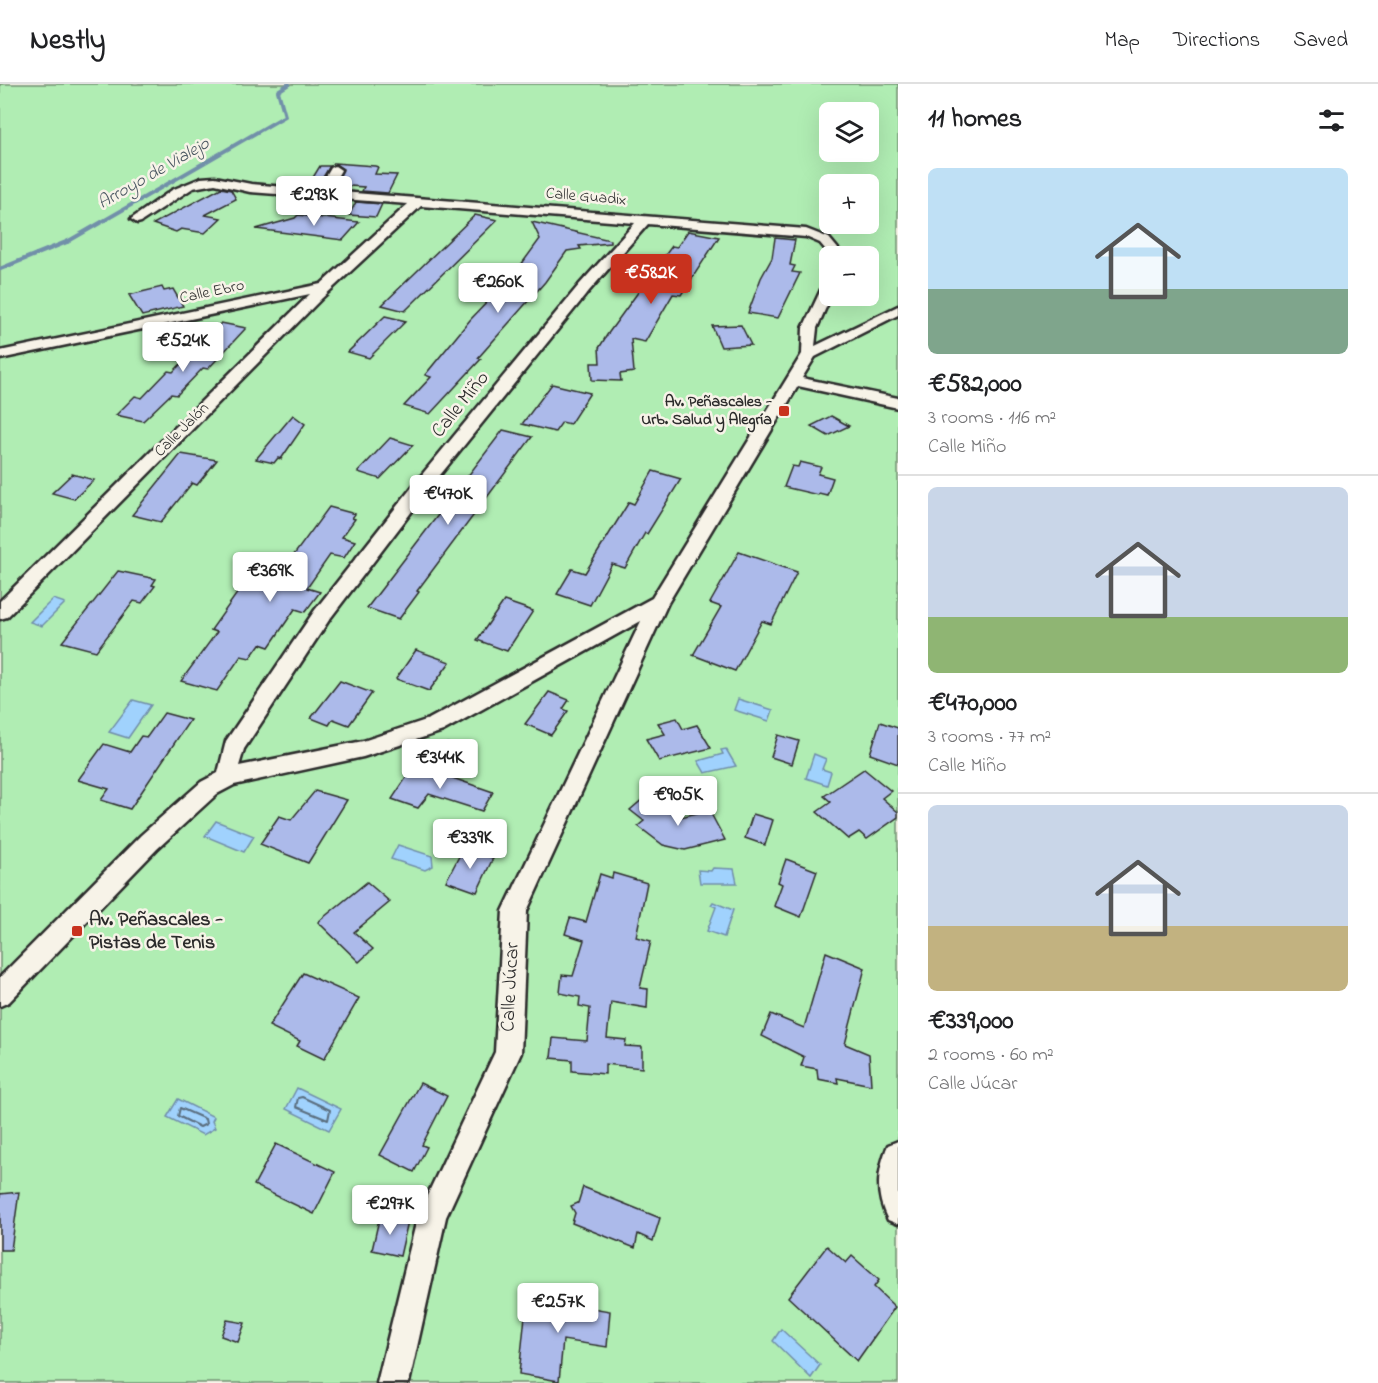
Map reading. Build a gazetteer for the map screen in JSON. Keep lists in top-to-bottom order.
{
  "streets": {
    "street": [
      "Calle Guadix",
      "Calle Ebro",
      "Calle Miño",
      "Calle Jalón",
      "Calle Júcar"
    ]
  },
  "crossings": [
    ["Calle Guadix", "Calle Miño"],
    ["Calle Guadix", "Calle Jalón"],
    ["Calle Ebro", "Calle Jalón"]
  ],
  "water": ["Arroyo de Vialejo"],
  "places": {
    "transit": ["Av. Peñascales - Urb. Salud y Alegría", "Av. Peñascales - Pistas de Tenis"]
  },
  "page": {
    "header": "Nestly",
    "nav": ["Map", "Directions", "Saved"],
    "heading": "11 homes",
    "map_buttons": ["+", "−"],
    "list": [
      {
        "name": "€582,000",
        "note": "3 rooms · 116 m² · Calle Miño"
      },
      {
        "name": "€470,000",
        "note": "3 rooms · 77 m² · Calle Miño"
      },
      {
        "name": "€339,000",
        "note": "2 rooms · 60 m² · Calle Júcar"
      }
    ],
    "price": [
      "€293K",
      "€582K",
      "€260K",
      "€524K",
      "€470K",
      "€369K",
      "€344K",
      "€905K",
      "€339K",
      "€297K",
      "€257K"
    ]
  }
}
